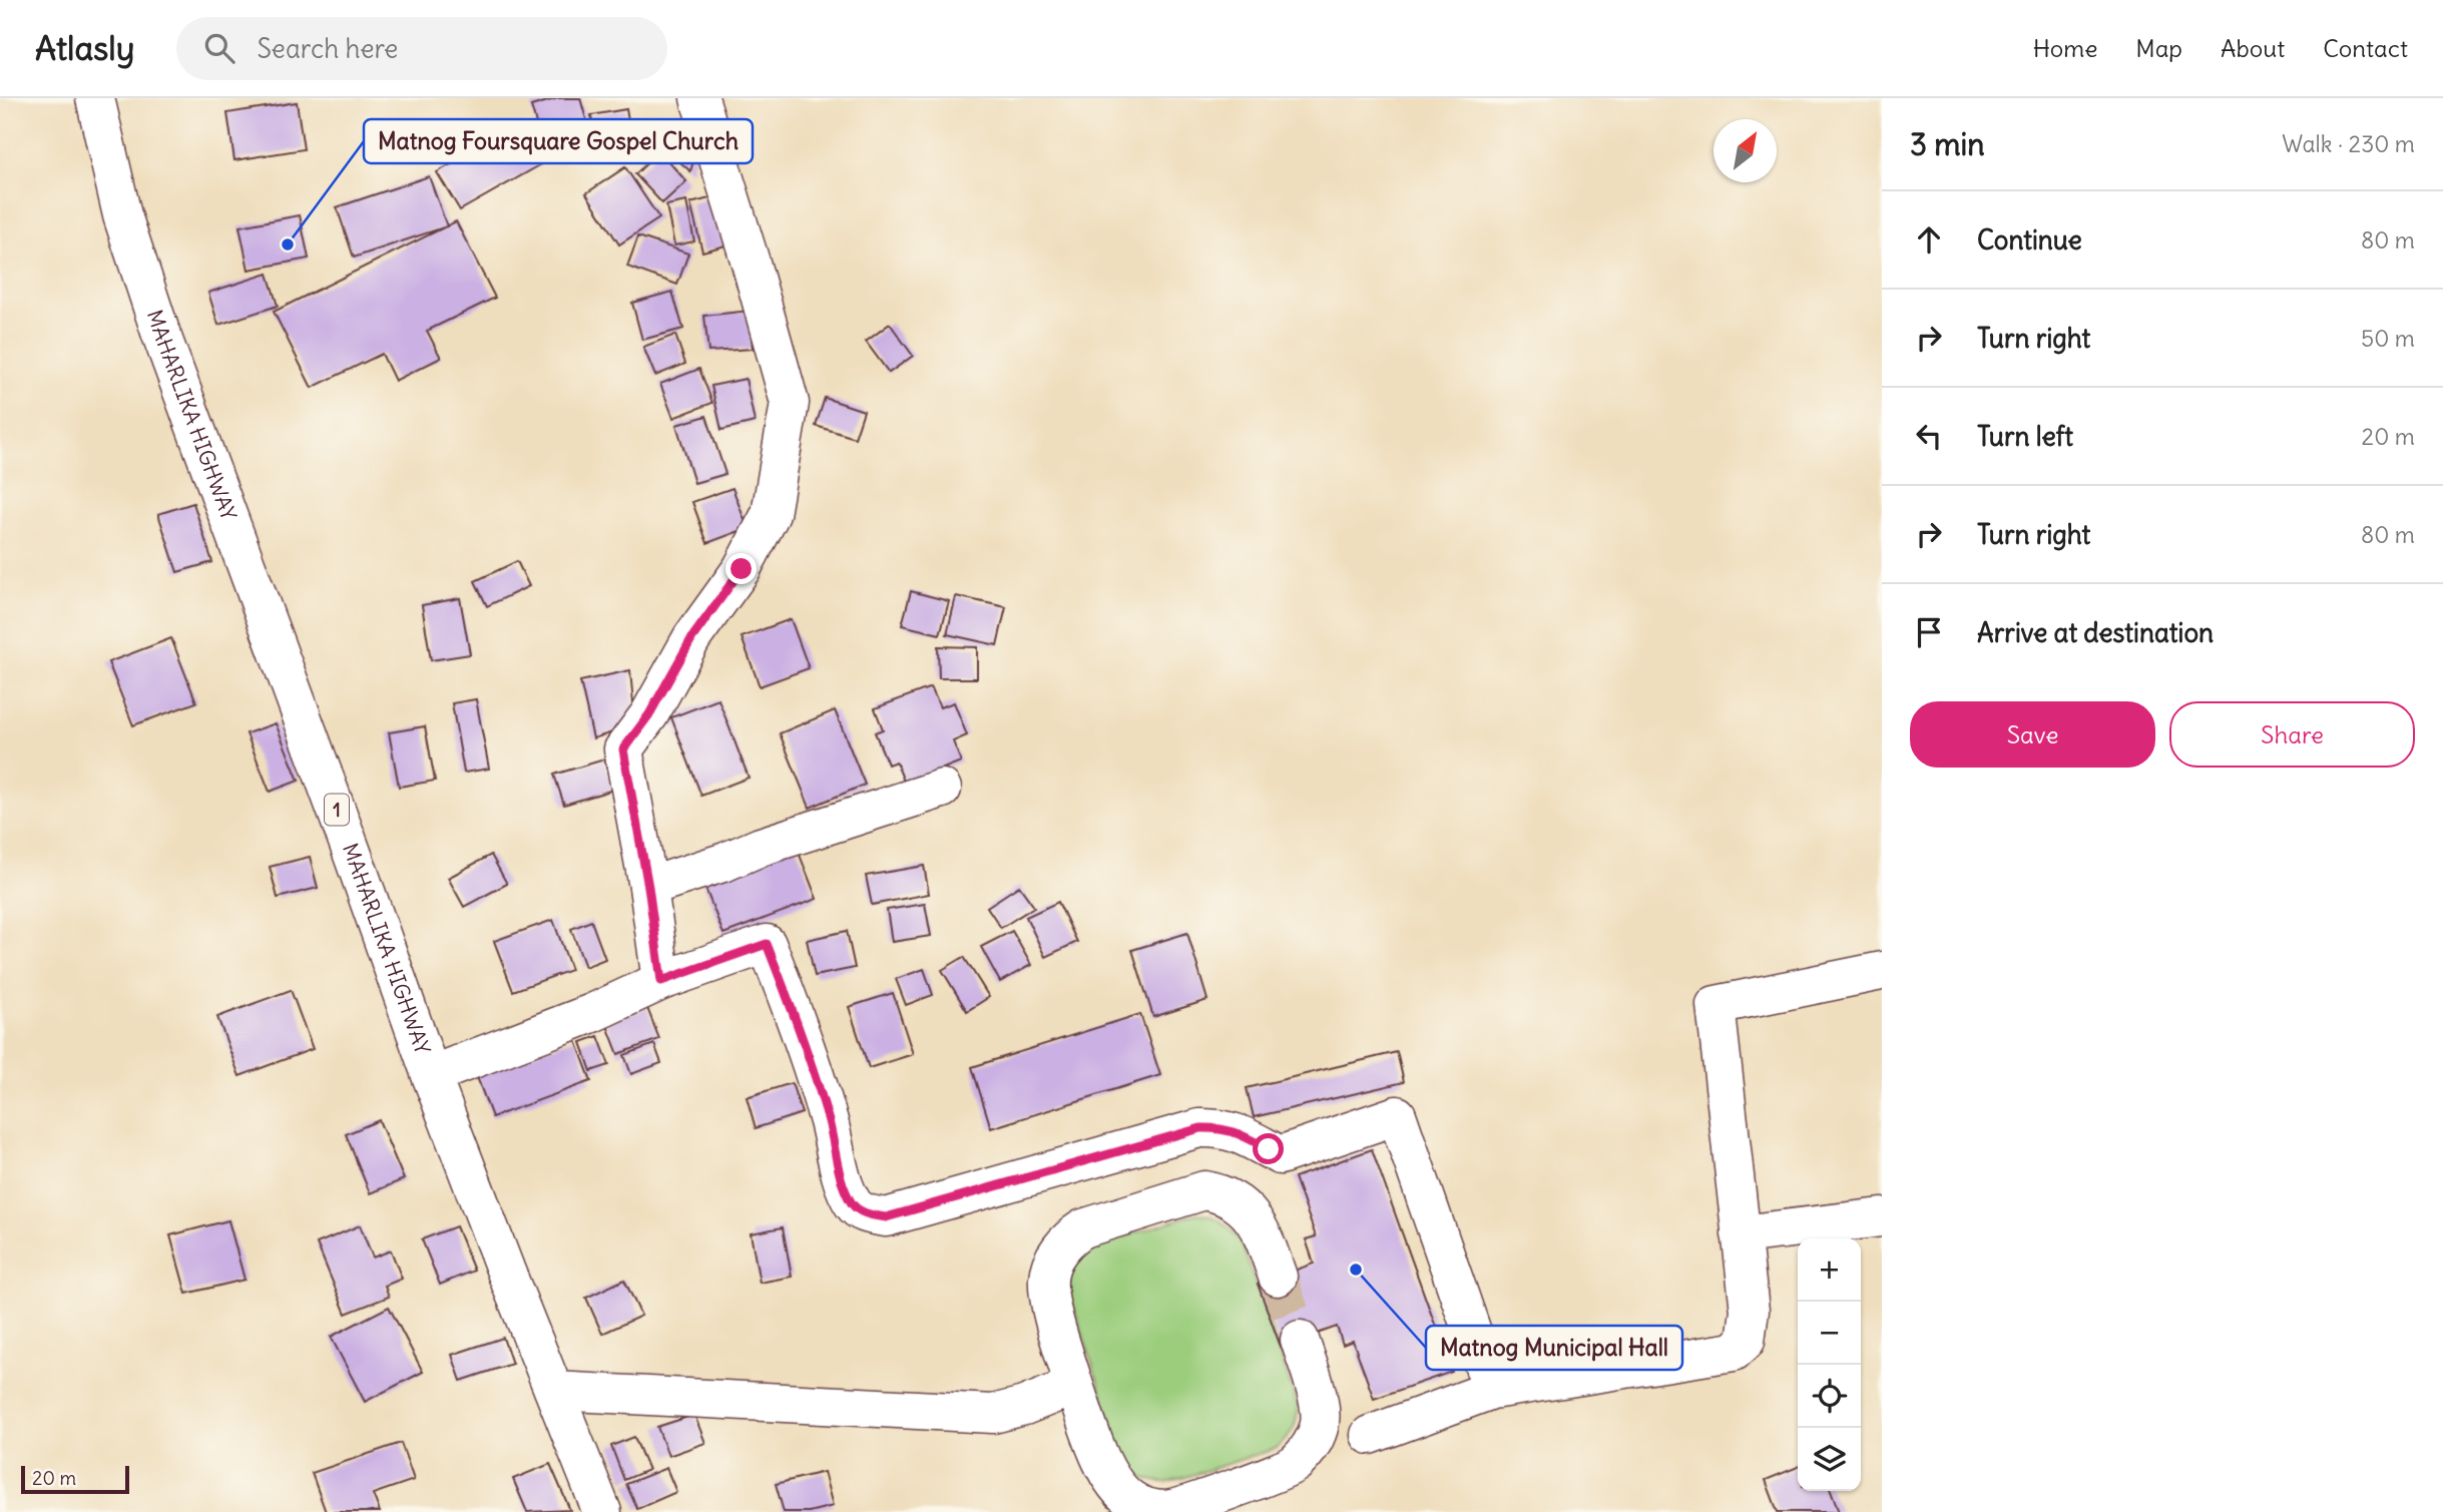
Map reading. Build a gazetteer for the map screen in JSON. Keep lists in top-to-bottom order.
{
  "streets": {
    "main road": ["MAHARLIKA HIGHWAY", "1"]
  },
  "places": ["Matnog Foursquare Gospel Church", "Matnog Municipal Hall"],
  "scale_bar": "20 m",
  "north": "top right",
  "page": {
    "header": "Atlasly",
    "search": "Search here",
    "nav": [
      "Home",
      "Map",
      "About",
      "Contact"
    ],
    "heading": ["3 min", "Walk · 230 m"],
    "list": [
      ["Continue", "80 m"],
      ["Turn right", "50 m"],
      ["Turn left", "20 m"],
      ["Turn right", "80 m"],
      "Arrive at destination"
    ],
    "buttons": ["Save", "Share"],
    "map_buttons": ["+", "−"],
    "scale": "20 m"
  }
}
